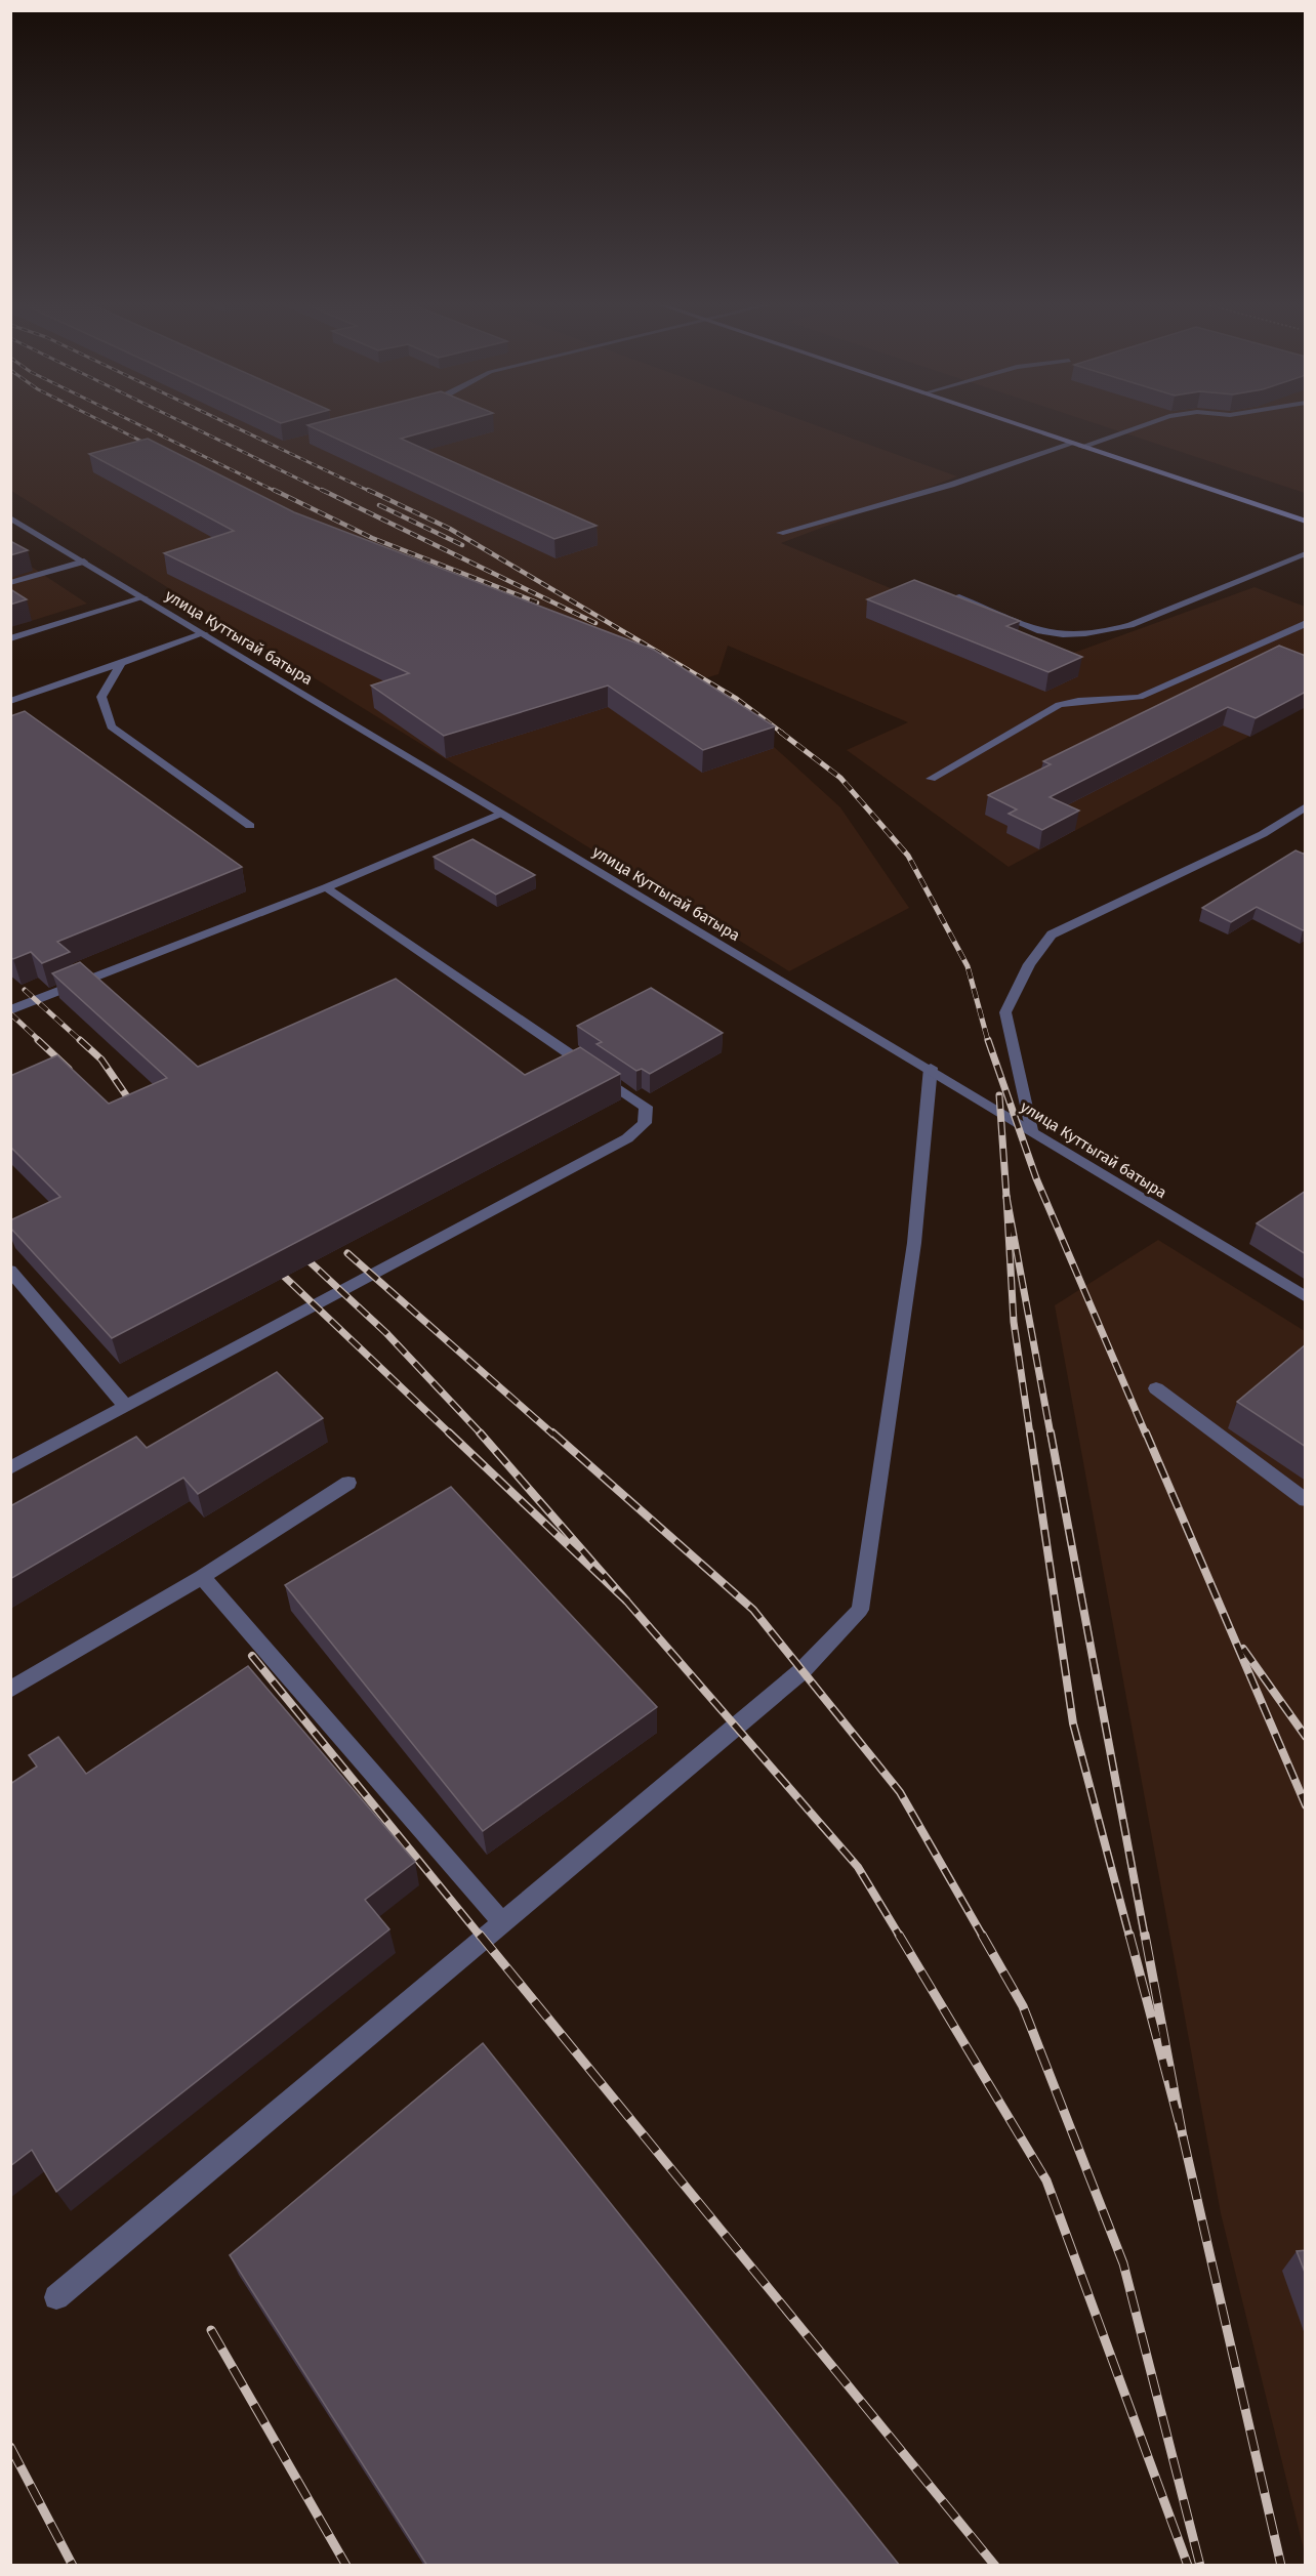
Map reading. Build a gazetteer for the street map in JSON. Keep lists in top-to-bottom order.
{
  "streets": {
    "street": ["улица Куттыгай батыра"]
  }
}
